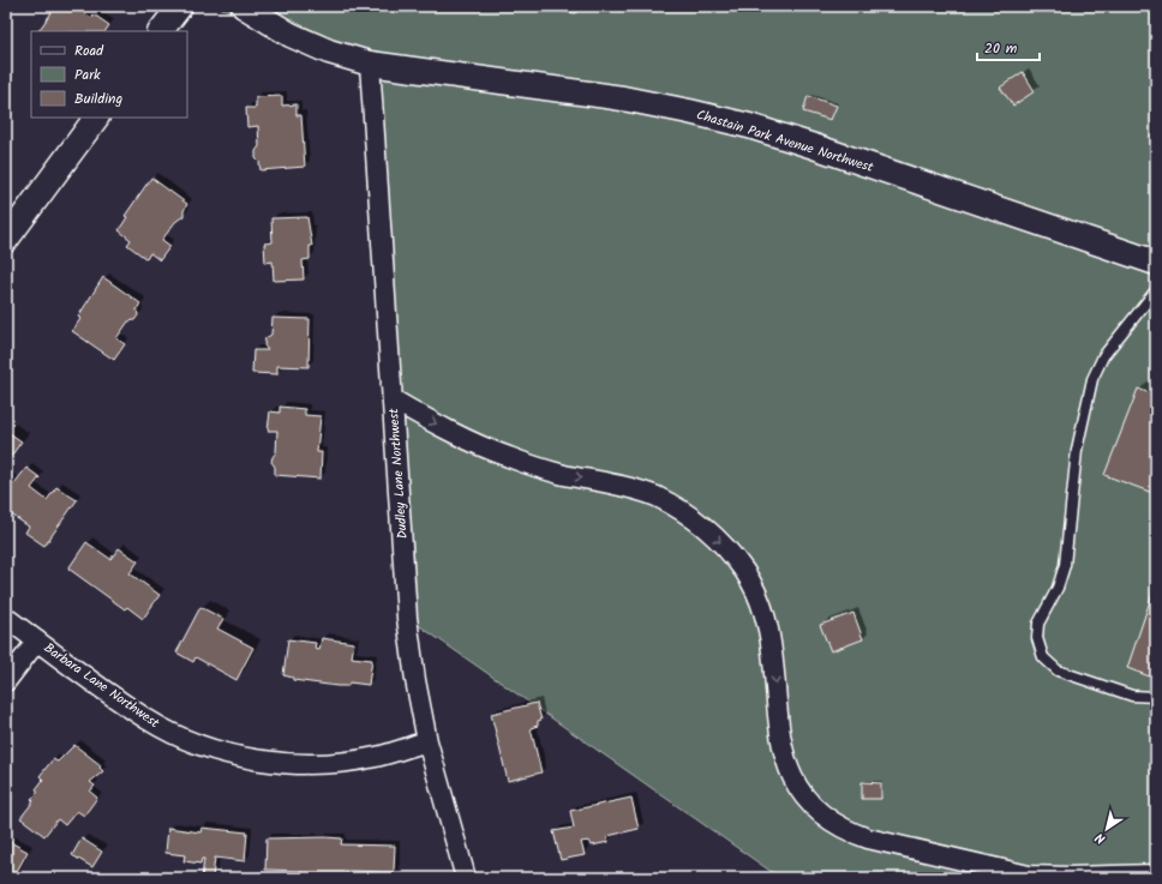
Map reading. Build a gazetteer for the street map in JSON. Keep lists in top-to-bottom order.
{
  "streets": {
    "street": ["Chastain Park Avenue Northwest", "Dudley Lane Northwest", "Barbara Lane Northwest"]
  },
  "crossings": [
    ["Chastain Park Avenue Northwest", "Dudley Lane Northwest"],
    ["Dudley Lane Northwest", "Barbara Lane Northwest"]
  ],
  "legend": ["Road", "Park", "Building"],
  "scale_bar": "20 m",
  "north": "bottom left"
}
